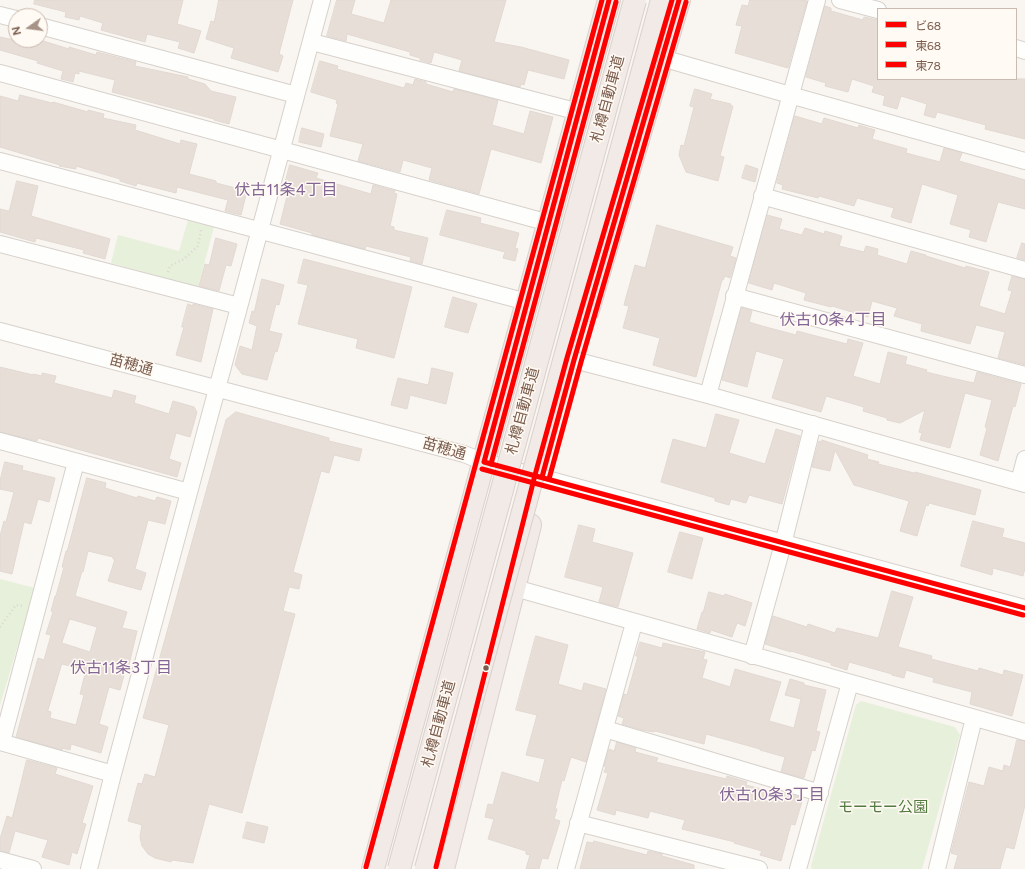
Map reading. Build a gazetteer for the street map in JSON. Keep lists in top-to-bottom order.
{
  "streets": {
    "highway": ["札樽自動車道"],
    "street": ["苗穂通"]
  },
  "districts": [
    "伏古11条4丁目",
    "伏古10条4丁目",
    "伏古11条3丁目",
    "伏古10条3丁目"
  ],
  "parks": ["モーモー公園"],
  "lines": ["transit line ビ68", "transit line 東78", "transit line 東68"],
  "legend": ["ビ68", "東68", "東78"],
  "north": "left"
}
